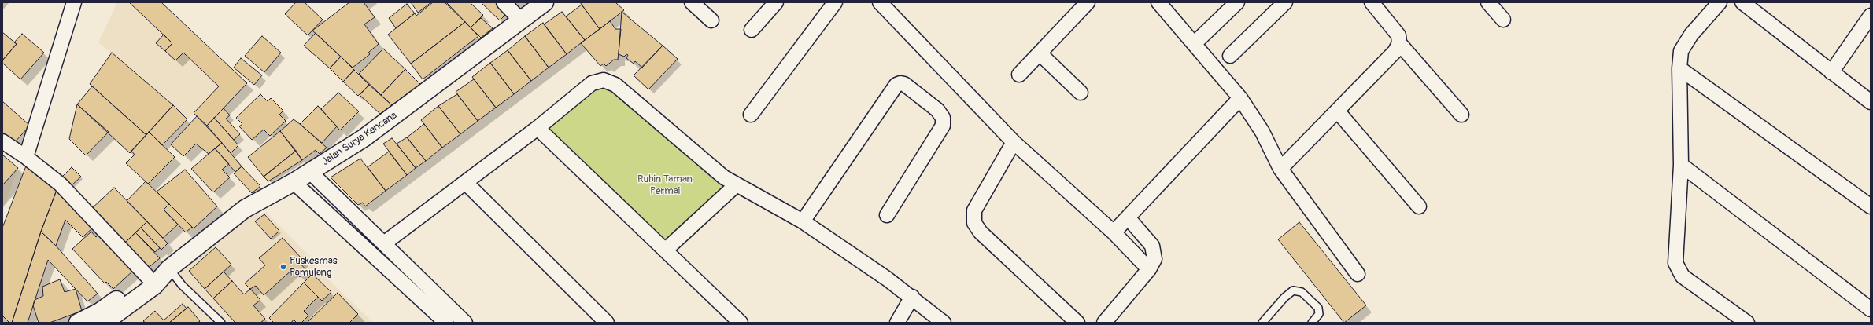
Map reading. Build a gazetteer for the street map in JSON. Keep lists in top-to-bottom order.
{
  "streets": {
    "main road": ["Jalan Surya Kencana"]
  },
  "parks": ["Rubin Taman Permai"],
  "places": ["Puskesmas Pamulang"]
}
